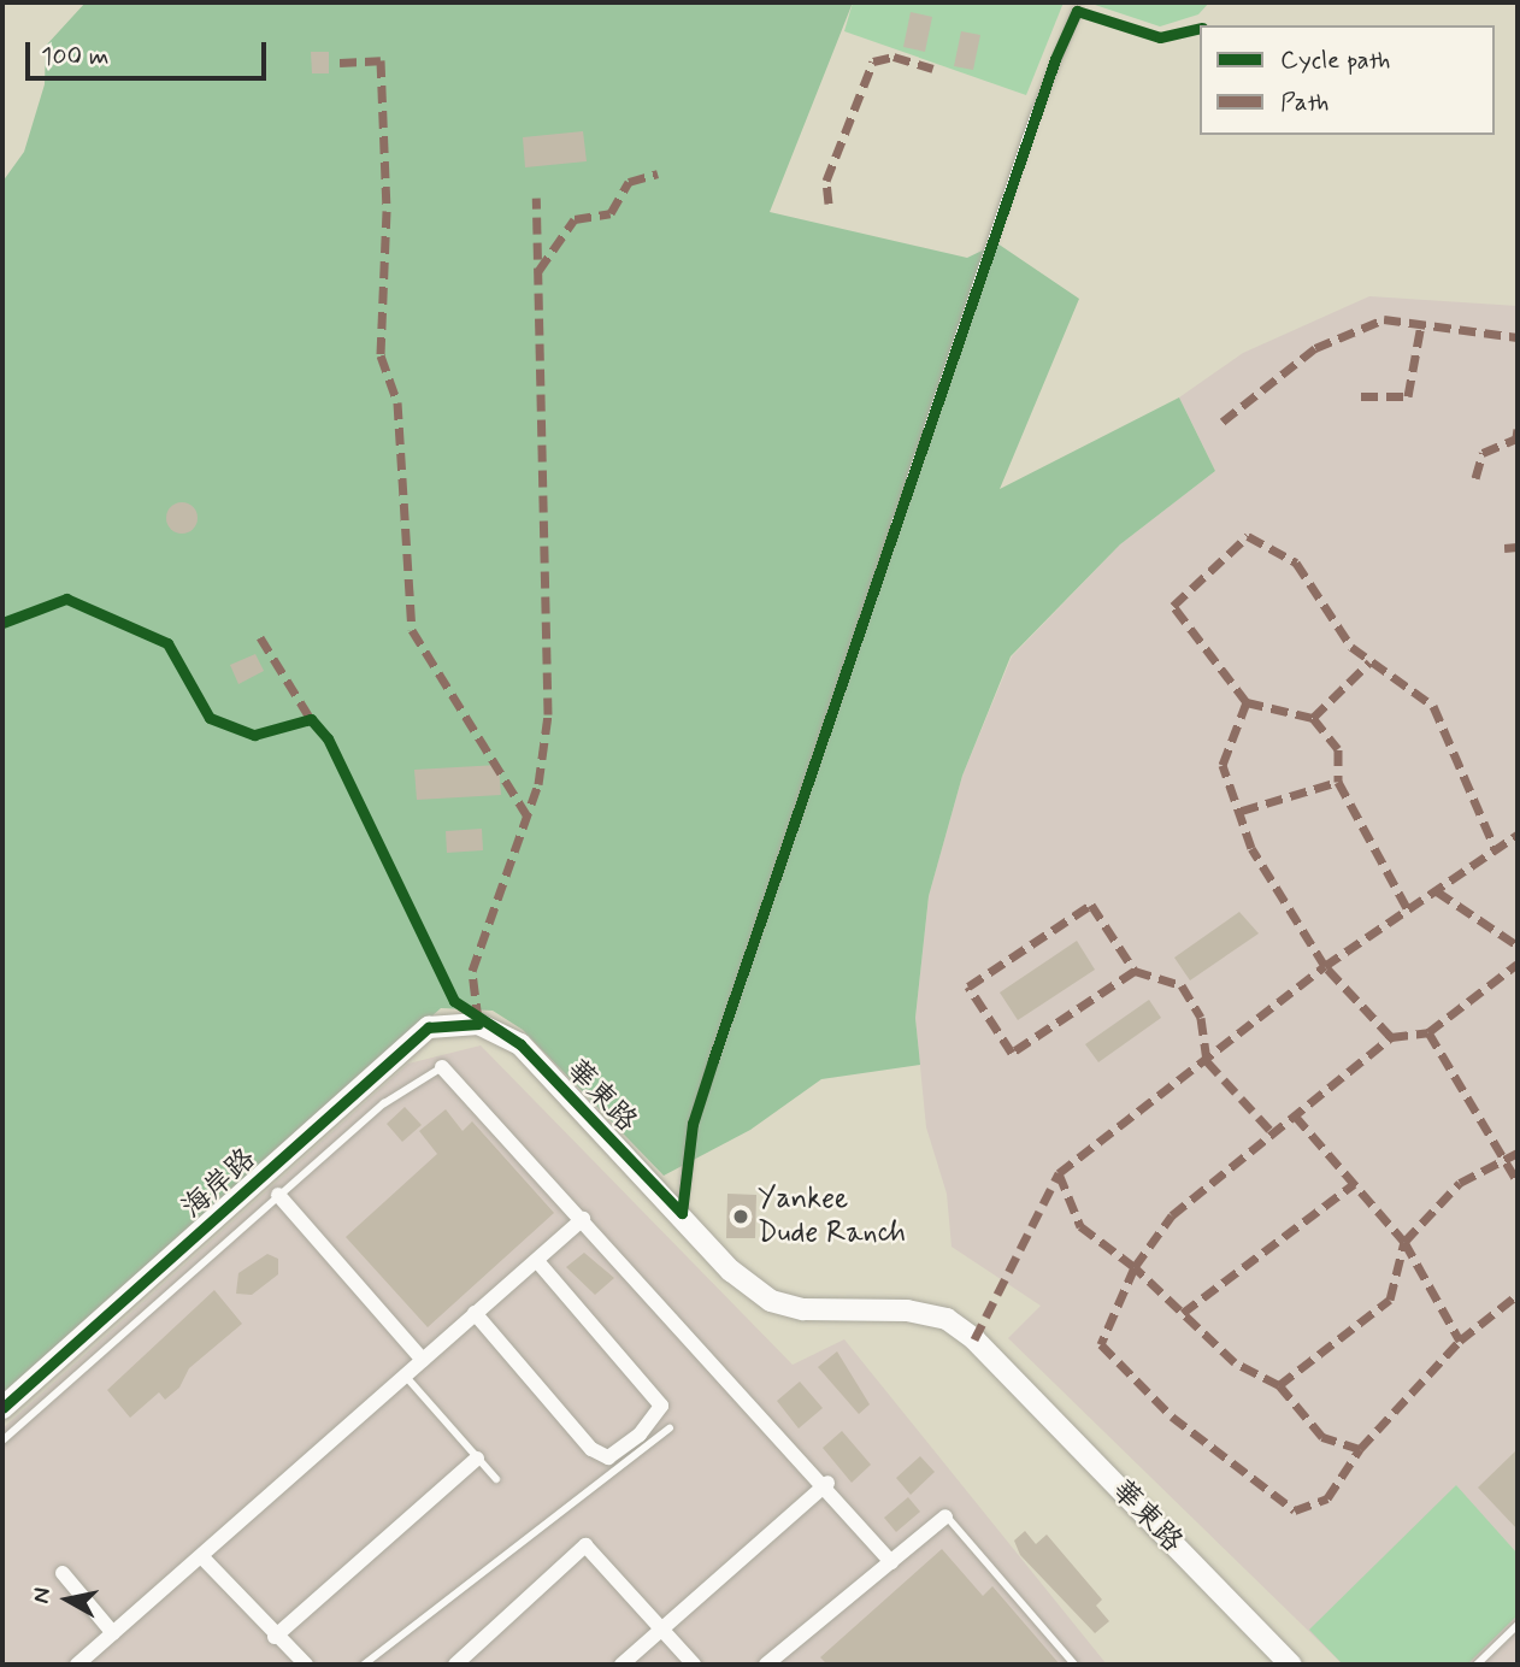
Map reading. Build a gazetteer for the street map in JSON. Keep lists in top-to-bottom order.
{
  "streets": {
    "main road": ["華東路", "海岸路"]
  },
  "crossings": [
    ["華東路", "海岸路"]
  ],
  "places": ["Yankee Dude Ranch"],
  "legend": ["Cycle path", "Path"],
  "scale_bar": "100 m",
  "north": "left"
}
